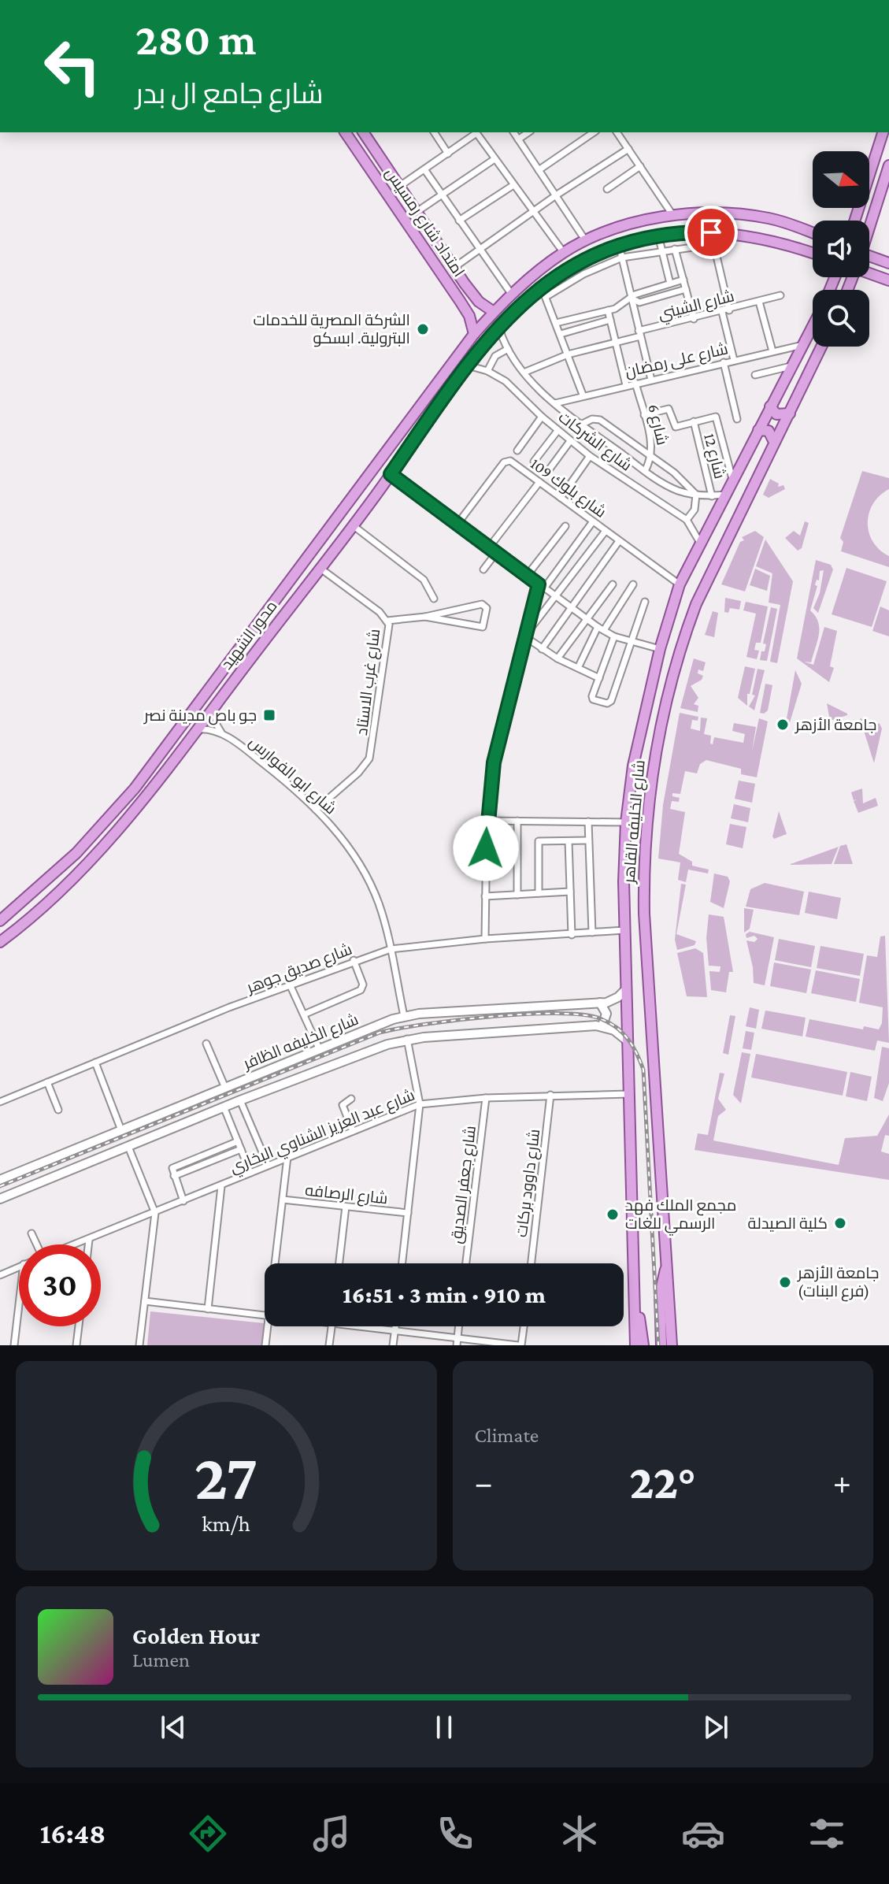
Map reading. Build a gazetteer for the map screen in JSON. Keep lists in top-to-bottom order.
{
  "streets": {
    "main road": ["امتداد شارع رمسيس", "محور الشهيد", "شارع الخليفه القاهر"],
    "street": [
      "شارع الشيني",
      "شارع على رمضان",
      "شارع 6",
      "شارع الشركات",
      "شارع 12",
      "شارع بلوك 109",
      "شارع غرب الاستاد",
      "شارع ابو الفوارس",
      "شارع صديق جوهر",
      "شارع الخليفه الظافر",
      "شارع عبد العزيز الشناوي البخاري",
      "شارع داوود بركات",
      "شارع جعفر الصديق",
      "شارع الرصافه"
    ]
  },
  "crossings": [
    ["امتداد شارع رمسيس", "محور الشهيد"],
    ["شارع الشيني", "شارع على رمضان"],
    ["شارع الشيني", "شارع الشركات"],
    ["شارع على رمضان", "شارع 6"],
    ["شارع على رمضان", "شارع الشركات"],
    ["شارع على رمضان", "شارع الخليفه القاهر"],
    ["شارع 6", "شارع الشركات"],
    ["شارع الشركات", "شارع 12"],
    ["شارع الشركات", "محور الشهيد"],
    ["شارع الشركات", "شارع الخليفه القاهر"],
    ["شارع بلوك 109", "شارع الخليفه القاهر"],
    ["محور الشهيد", "شارع غرب الاستاد"],
    ["محور الشهيد", "شارع ابو الفوارس"],
    ["شارع غرب الاستاد", "شارع ابو الفوارس"],
    ["شارع ابو الفوارس", "شارع صديق جوهر"],
    ["شارع ابو الفوارس", "شارع الخليفه الظافر"],
    ["شارع الخليفه القاهر", "شارع صديق جوهر"],
    ["شارع الخليفه القاهر", "شارع الخليفه الظافر"],
    ["شارع الخليفه القاهر", "شارع عبد العزيز الشناوي البخاري"],
    ["شارع عبد العزيز الشناوي البخاري", "شارع داوود بركات"],
    ["شارع عبد العزيز الشناوي البخاري", "شارع جعفر الصديق"]
  ],
  "places": {
    "other": [
      "الشركة المصرية للخدمات البترولية. ابسكو",
      "جامعة الأزهر",
      "مجمع الملك فهد الرسمي للغات",
      "كلية الصيدلة",
      "جامعة الأزهر (فرع البنات)"
    ],
    "transit": ["جو باص مدينة نصر"]
  },
  "north": "right",
  "page": {
    "turn": ["280 m", "شارع جامع ال بدر"],
    "limit": "30",
    "trip": "16:51 · 3 min · 910 m",
    "tile": "Climate",
    "heat": ["−", "22°", "+"],
    "song": ["Golden Hour", "Lumen"],
    "tabs": "16:48",
    "gauge": ["27", "km/h"]
  }
}
